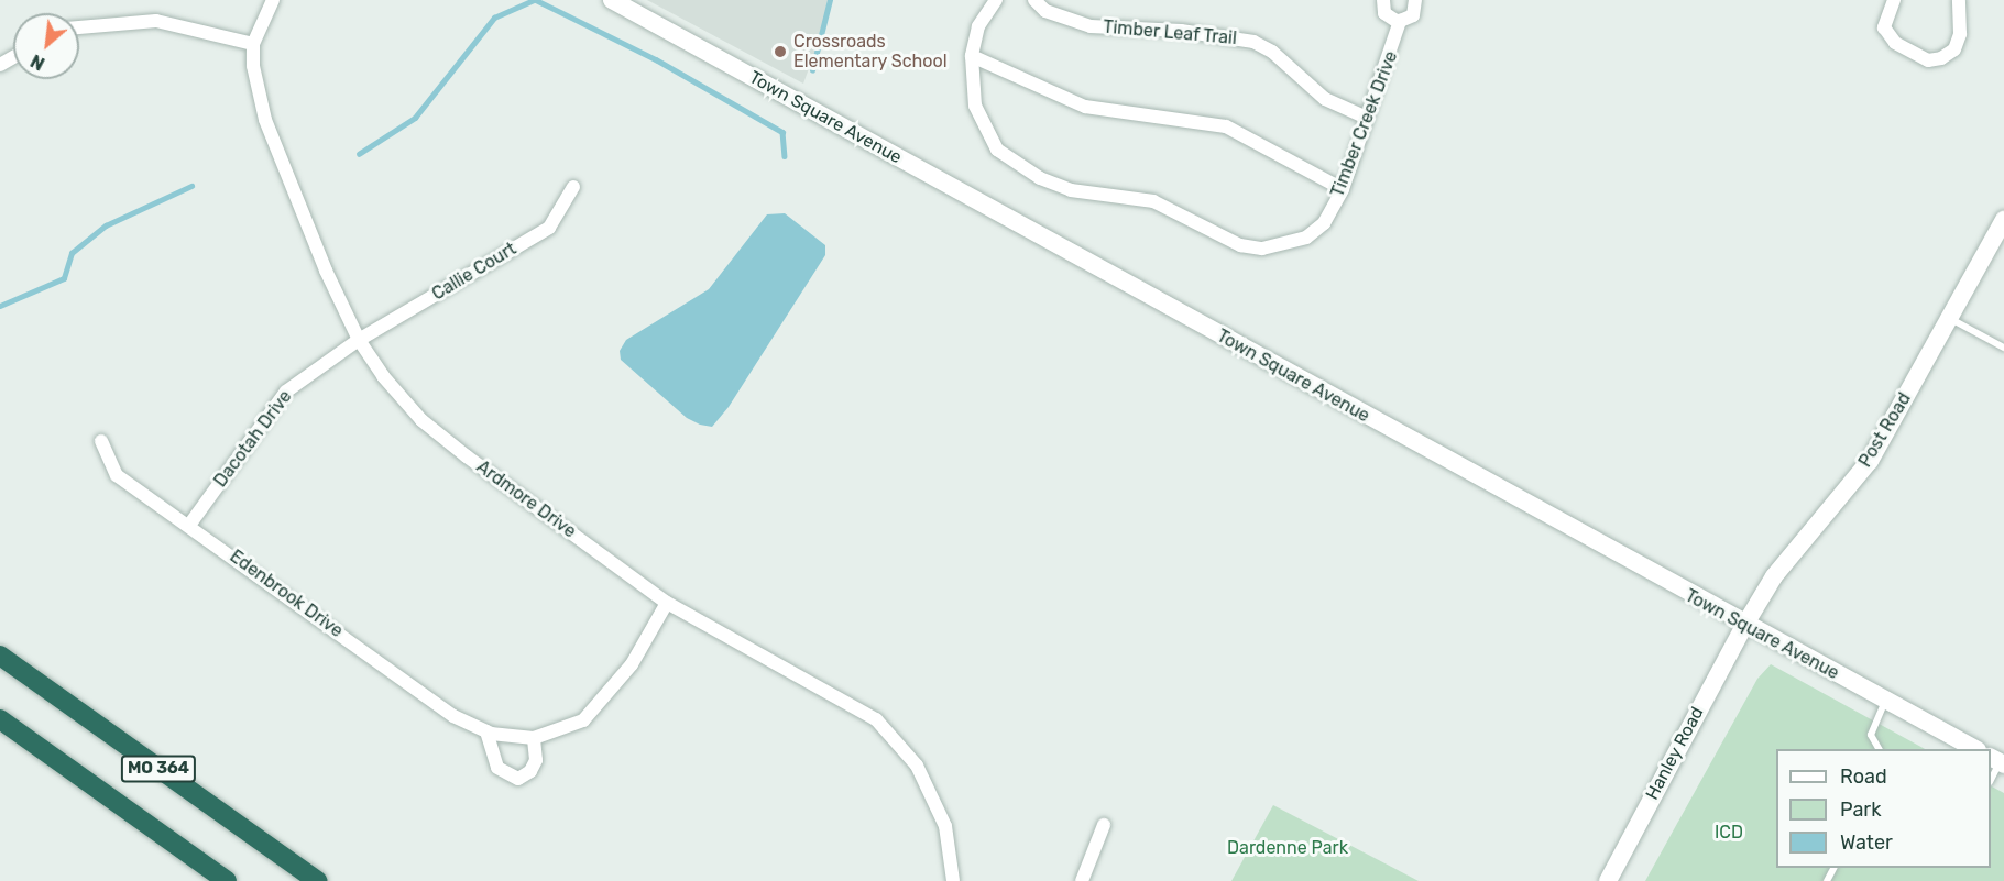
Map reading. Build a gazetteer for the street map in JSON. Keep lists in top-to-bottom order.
{
  "streets": {
    "highway": ["MO 364"],
    "main road": ["Town Square Avenue", "Post Road", "Hanley Road"],
    "street": [
      "Timber Leaf Trail",
      "Timber Creek Drive",
      "Callie Court",
      "Dacotah Drive",
      "Ardmore Drive",
      "Edenbrook Drive"
    ]
  },
  "crossings": [
    ["Timber Leaf Trail", "Timber Creek Drive"],
    ["Town Square Avenue", "Post Road"],
    ["Town Square Avenue", "Hanley Road"],
    ["Callie Court", "Dacotah Drive"],
    ["Callie Court", "Ardmore Drive"],
    ["Post Road", "Hanley Road"],
    ["Dacotah Drive", "Ardmore Drive"],
    ["Dacotah Drive", "Edenbrook Drive"],
    ["Ardmore Drive", "Edenbrook Drive"]
  ],
  "parks": ["ICD", "Dardenne Park"],
  "places": ["Crossroads Elementary School"],
  "legend": ["Road", "Park", "Water"],
  "north": "bottom left"
}
